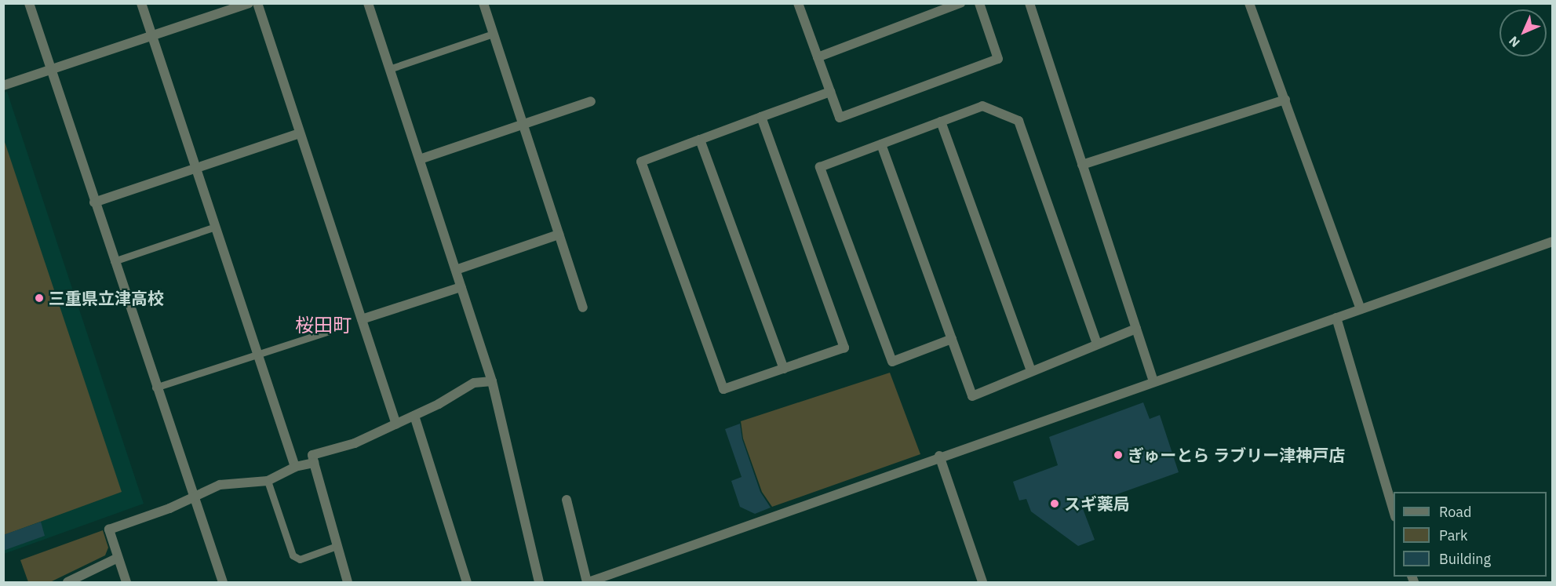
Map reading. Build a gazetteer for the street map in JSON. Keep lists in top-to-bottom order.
{
  "districts": ["桜田町"],
  "places": ["三重県立津高校", "ぎゅーとら ラブリー津神戸店", "スギ薬局"],
  "legend": ["Road", "Park", "Building"],
  "north": "bottom left"
}
